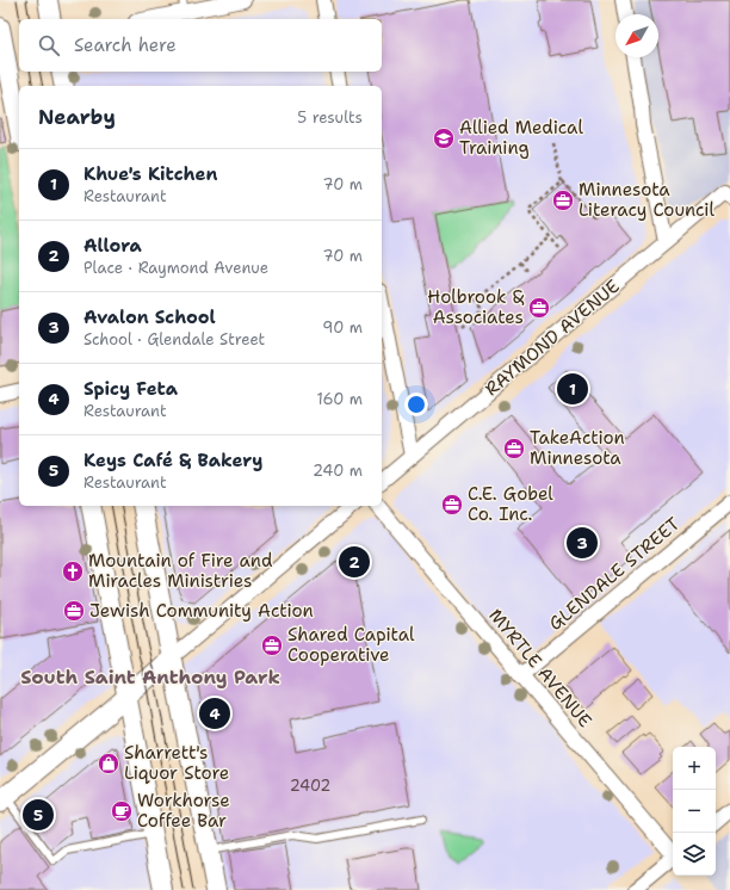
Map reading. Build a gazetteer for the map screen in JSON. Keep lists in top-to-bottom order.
{
  "streets": {
    "street": ["RAYMOND AVENUE", "GLENDALE STREET", "MYRTLE AVENUE"]
  },
  "crossings": [
    ["GLENDALE STREET", "MYRTLE AVENUE"]
  ],
  "districts": ["South Saint Anthony Park"],
  "places": {
    "school or university": ["Allied Medical Training"],
    "office": [
      "Minnesota Literacy Council",
      "Holbrook & Associates",
      "TakeAction Minnesota",
      "C.E. Gobel Co. Inc.",
      "Jewish Community Action",
      "Shared Capital Cooperative"
    ],
    "church": ["Mountain of Fire and Miracles Ministries"],
    "shop": ["Sharrett's Liquor Store"],
    "cafe": ["Workhorse Coffee Bar"]
  },
  "house_numbers": ["2402"],
  "north": "bottom left",
  "page": {
    "search": "Search here",
    "heading": ["Nearby", "5 results"],
    "list": [
      {
        "mark": "1",
        "name": "Khue's Kitchen",
        "note": "Restaurant",
        "value": "70 m"
      },
      {
        "mark": "2",
        "name": "Allora",
        "note": "Place · Raymond Avenue",
        "value": "70 m"
      },
      {
        "mark": "3",
        "name": "Avalon School",
        "note": "School · Glendale Street",
        "value": "90 m"
      },
      {
        "mark": "4",
        "name": "Spicy Feta",
        "note": "Restaurant",
        "value": "160 m"
      },
      {
        "mark": "5",
        "name": "Keys Café & Bakery",
        "note": "Restaurant",
        "value": "240 m"
      }
    ],
    "pins": [
      "1",
      "3",
      "2",
      "4",
      "5"
    ],
    "map_buttons": ["+", "−"]
  }
}
